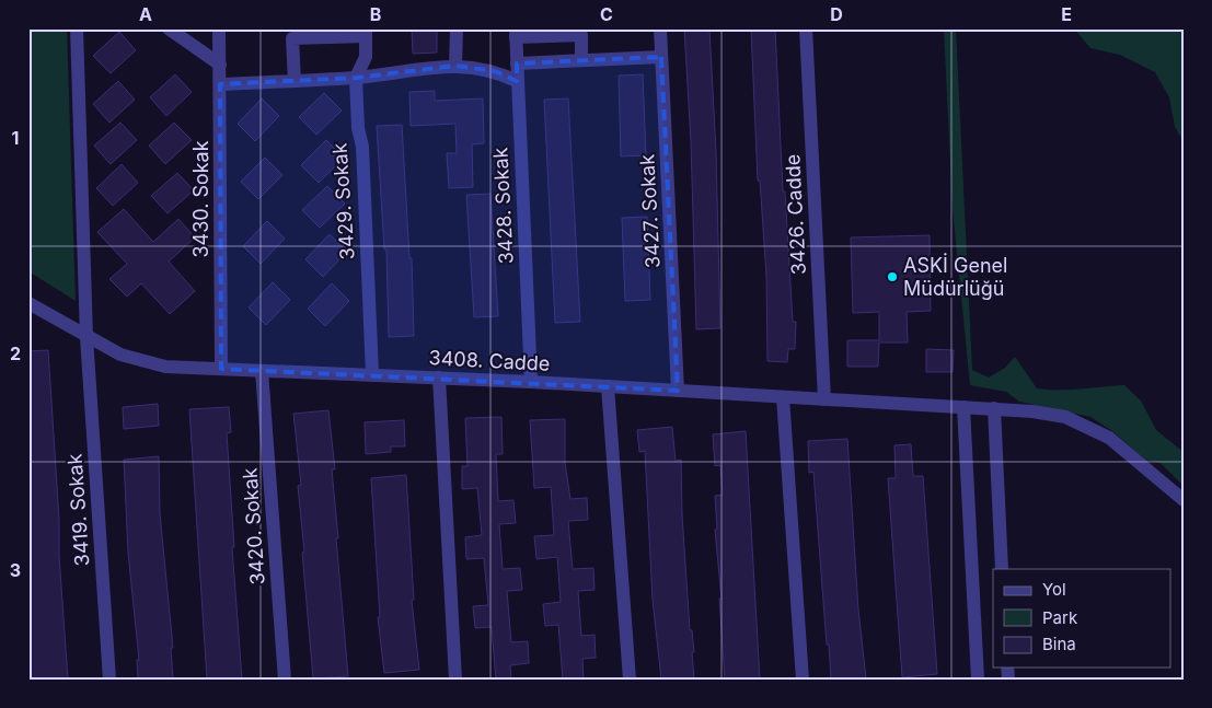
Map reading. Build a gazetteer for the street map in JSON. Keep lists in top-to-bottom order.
{
  "streets": {
    "street": [
      "3430. Sokak",
      "3429. Sokak",
      "3428. Sokak",
      "3427. Sokak",
      "3426. Cadde",
      "3408. Cadde",
      "3419. Sokak",
      "3420. Sokak"
    ]
  },
  "crossings": [
    ["3430. Sokak", "3408. Cadde"],
    ["3429. Sokak", "3408. Cadde"],
    ["3428. Sokak", "3408. Cadde"],
    ["3427. Sokak", "3408. Cadde"],
    ["3426. Cadde", "3408. Cadde"],
    ["3408. Cadde", "3419. Sokak"],
    ["3408. Cadde", "3420. Sokak"]
  ],
  "places": ["ASKİ Genel Müdürlüğü"],
  "legend": ["Yol", "Park", "Bina"],
  "grid": {
    "columns": [
      "A",
      "B",
      "C",
      "D",
      "E"
    ],
    "rows": ["1", "2", "3"]
  }
}
